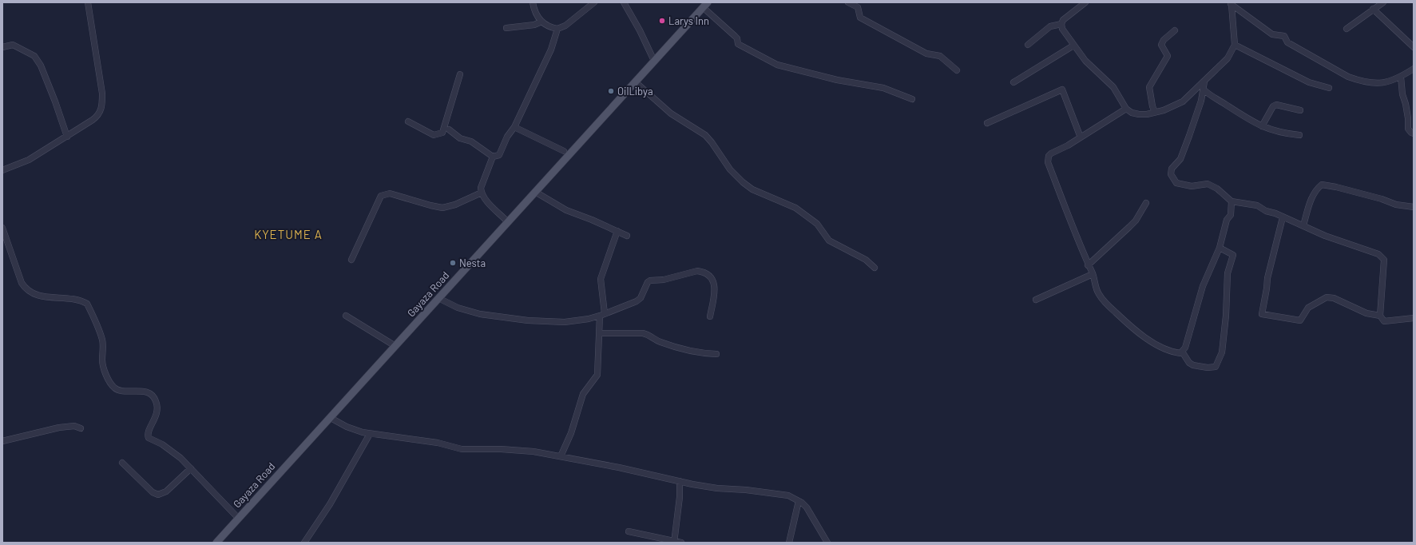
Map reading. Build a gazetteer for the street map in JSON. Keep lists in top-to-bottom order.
{
  "streets": {
    "main road": ["Gayaza Road"]
  },
  "districts": ["KYETUME A"],
  "places": ["Larys Inn", "OilLibya", "Nesta"]
}
